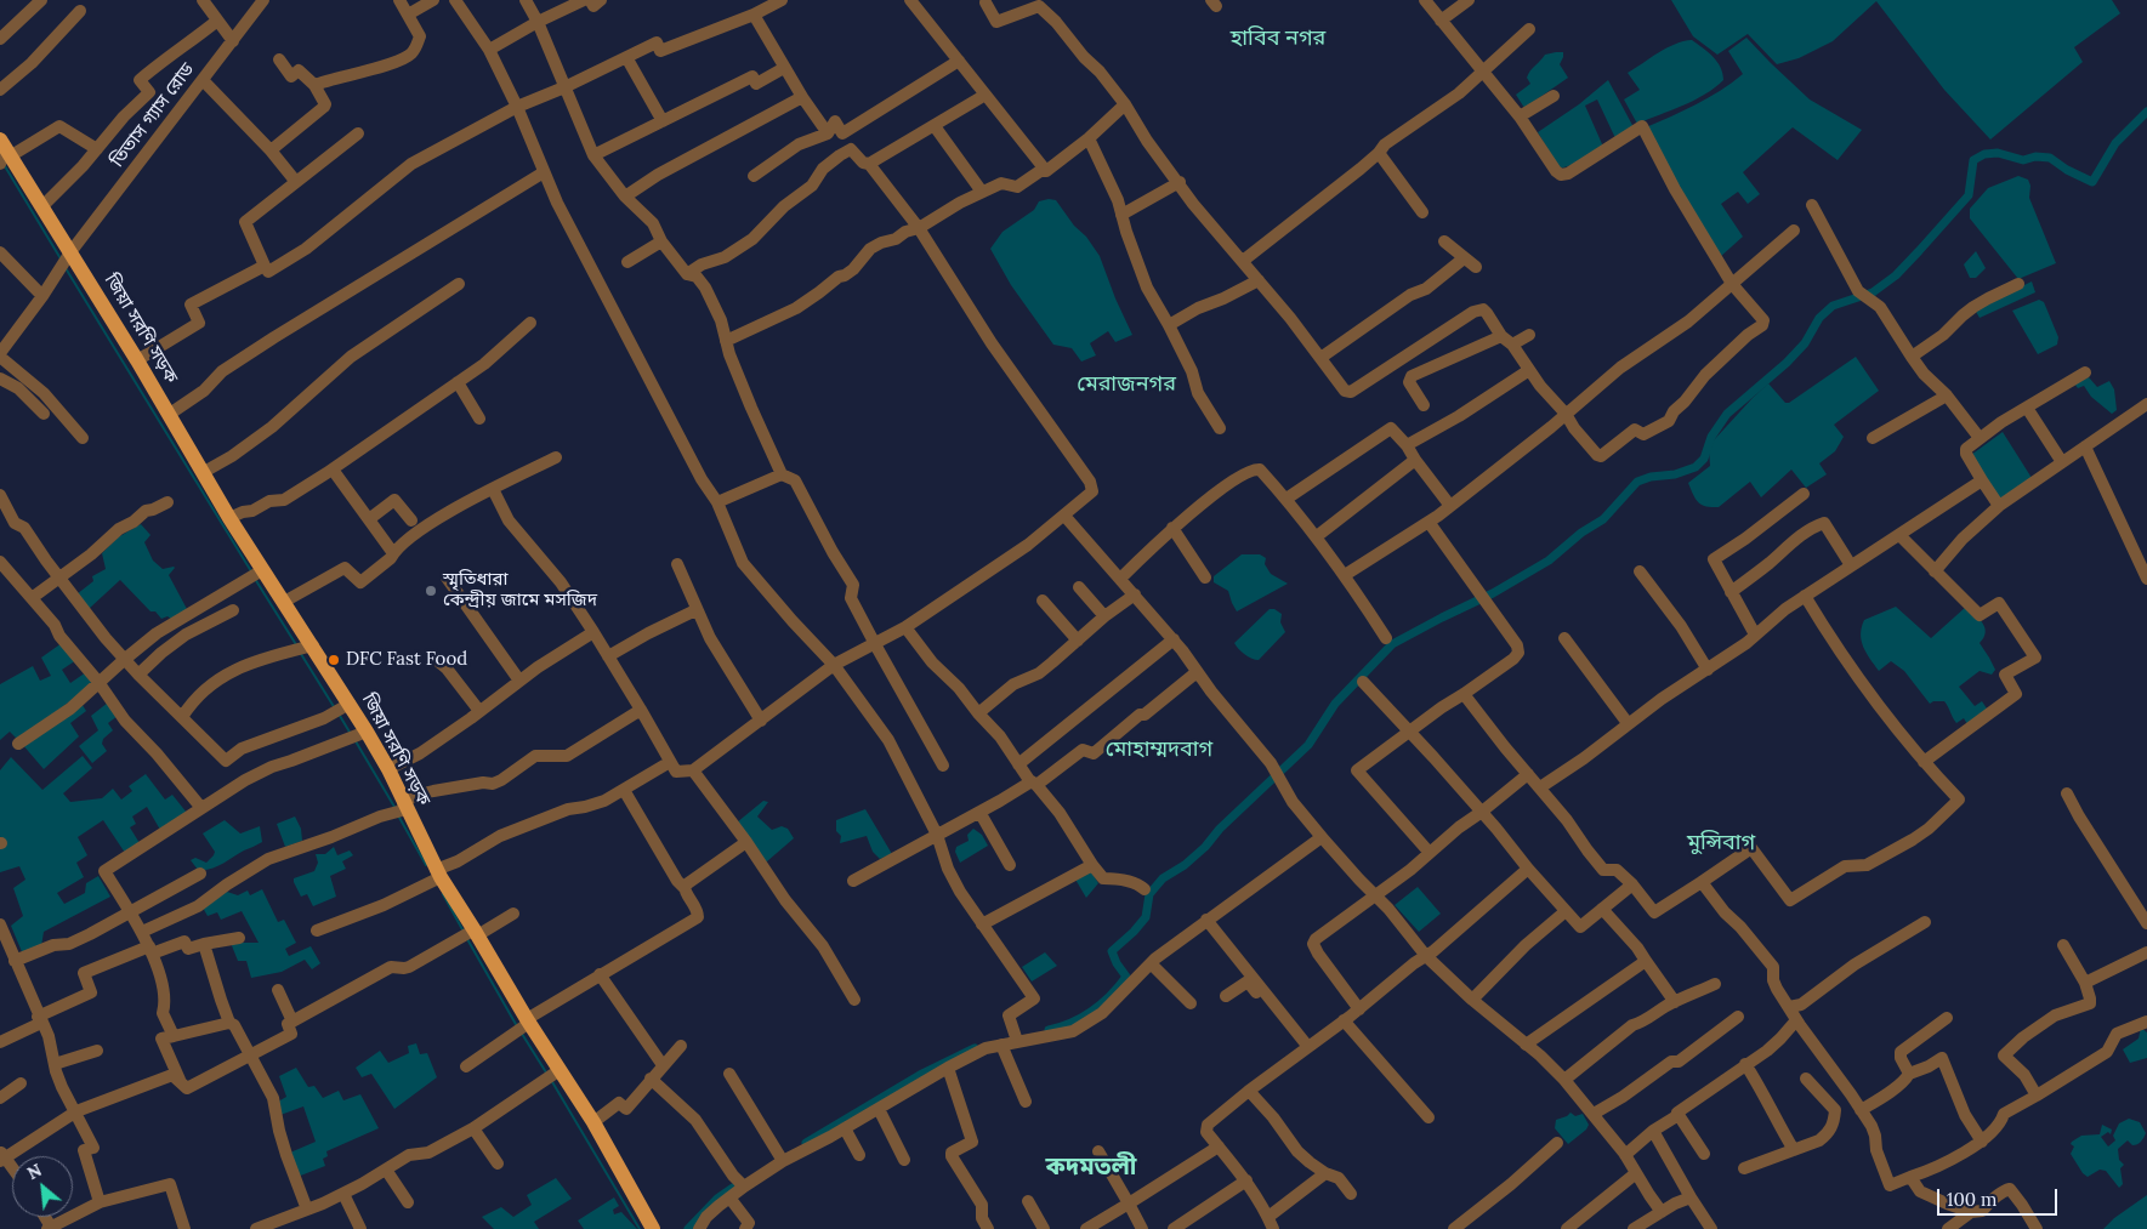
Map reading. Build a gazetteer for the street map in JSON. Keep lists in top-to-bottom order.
{
  "streets": {
    "main road": ["জিয়া সরণি সড়ক"],
    "street": ["তিতাস গ্যাস রোড"]
  },
  "crossings": [
    ["তিতাস গ্যাস রোড", "জিয়া সরণি সড়ক"]
  ],
  "districts": [
    "হাবিব নগর",
    "মেরাজনগর",
    "মোহাম্মদবাগ",
    "মুন্সিবাগ",
    "কদমতলী"
  ],
  "places": ["স্মৃতিধারা কেন্দ্রীয় জামে মসজিদ", "DFC Fast Food"],
  "scale_bar": "100 m",
  "north": "top left"
}
